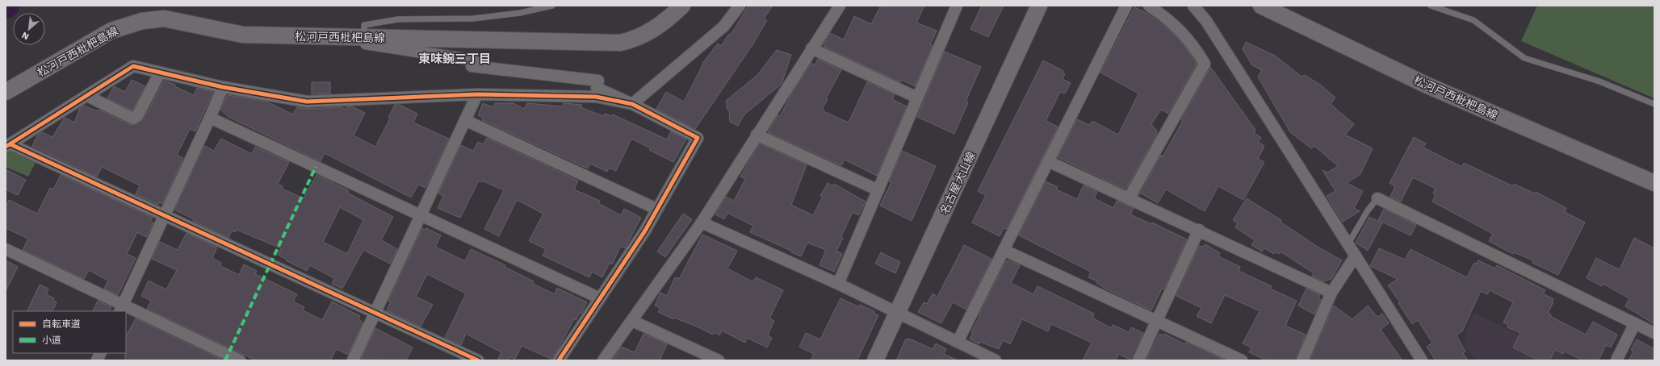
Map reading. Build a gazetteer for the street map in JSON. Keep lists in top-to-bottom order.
{
  "streets": {
    "main road": ["松河戸西枇杷島線", "名古屋犬山線"]
  },
  "districts": ["東味鋺三丁目"],
  "legend": ["自転車道", "小道"],
  "north": "bottom left"
}
